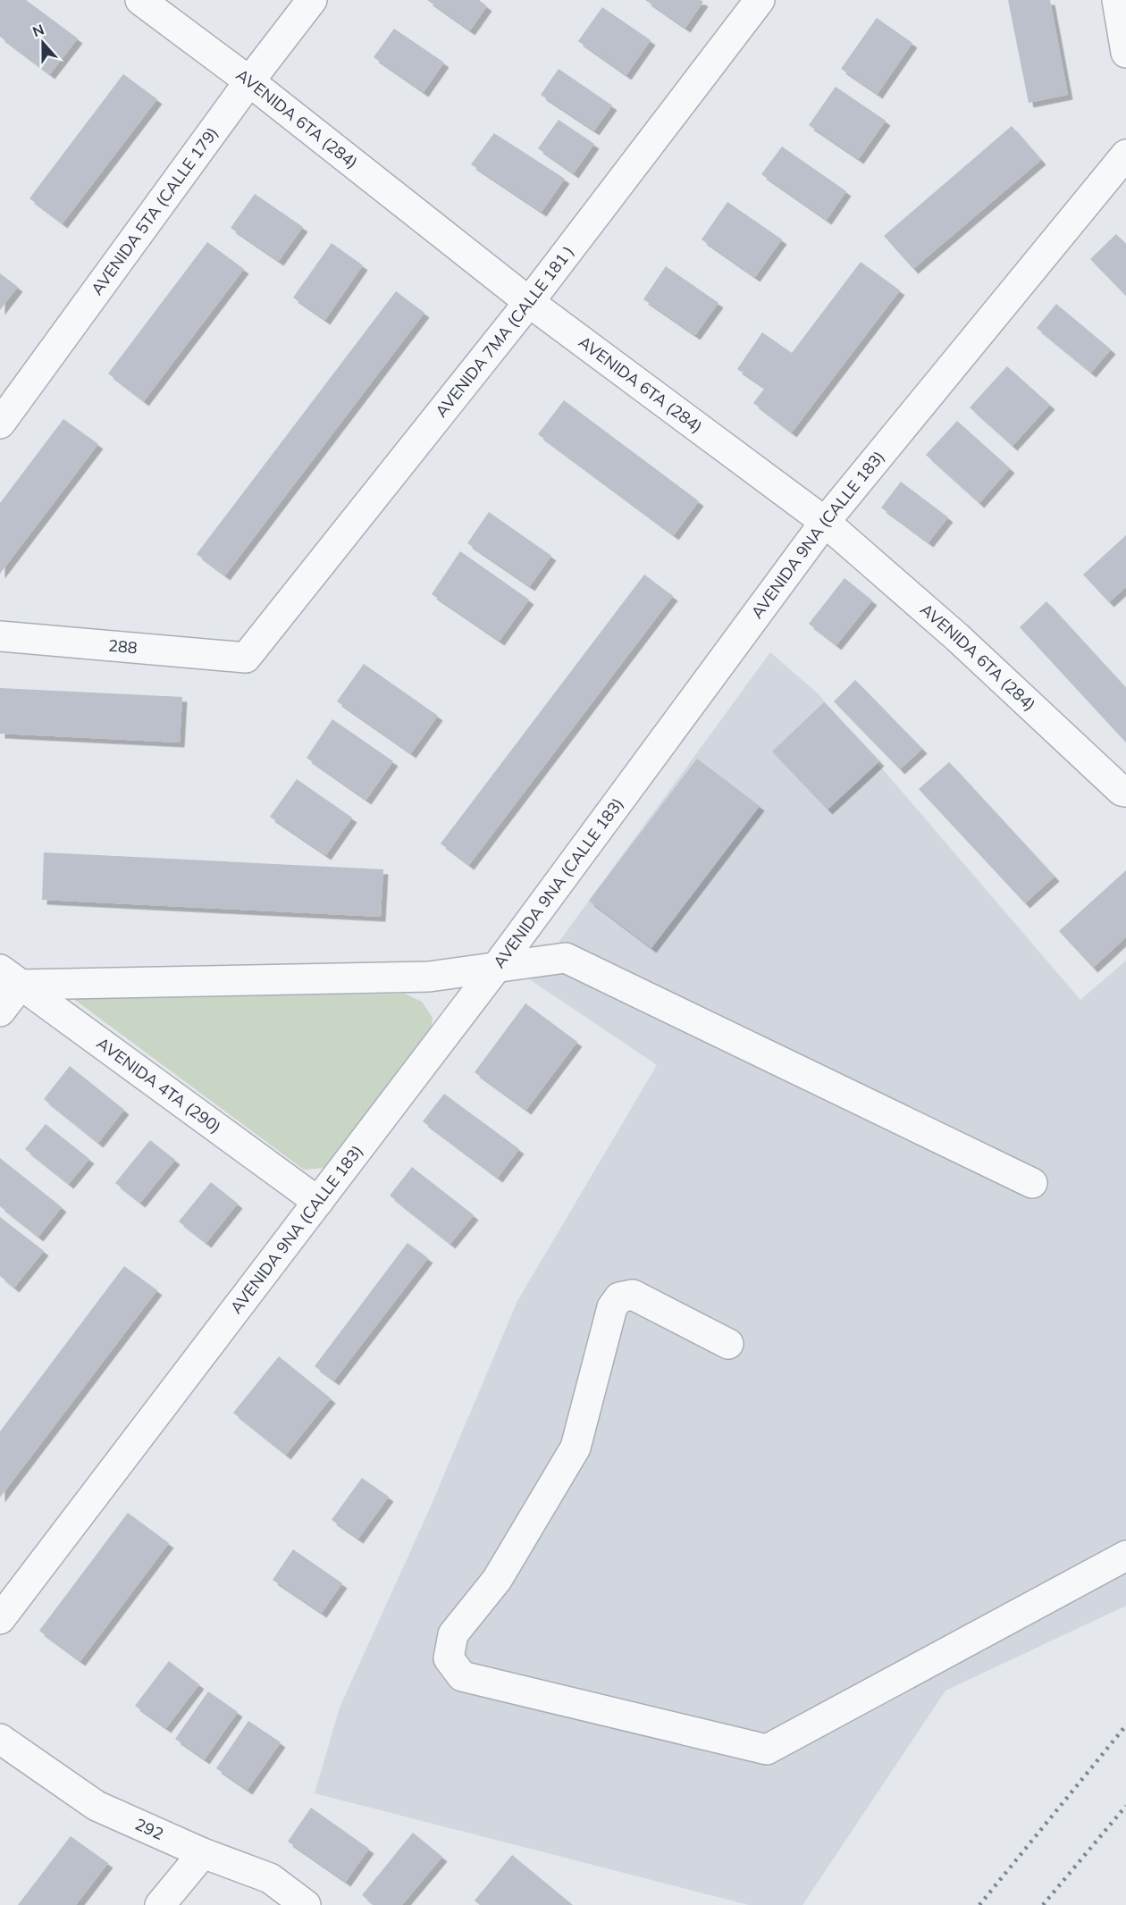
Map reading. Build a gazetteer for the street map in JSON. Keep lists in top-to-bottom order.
{
  "streets": {
    "street": [
      "AVENIDA 6TA (284)",
      "AVENIDA 5TA (CALLE 179)",
      "AVENIDA 7MA (CALLE 181 )",
      "AVENIDA 9NA (CALLE 183)",
      "288",
      "AVENIDA 4TA (290)",
      "292"
    ]
  },
  "crossings": [
    ["AVENIDA 6TA (284)", "AVENIDA 5TA (CALLE 179)"],
    ["AVENIDA 6TA (284)", "AVENIDA 7MA (CALLE 181 )"],
    ["AVENIDA 6TA (284)", "AVENIDA 9NA (CALLE 183)"],
    ["AVENIDA 7MA (CALLE 181 )", "288"],
    ["AVENIDA 9NA (CALLE 183)", "AVENIDA 4TA (290)"]
  ],
  "north": "top"
}
